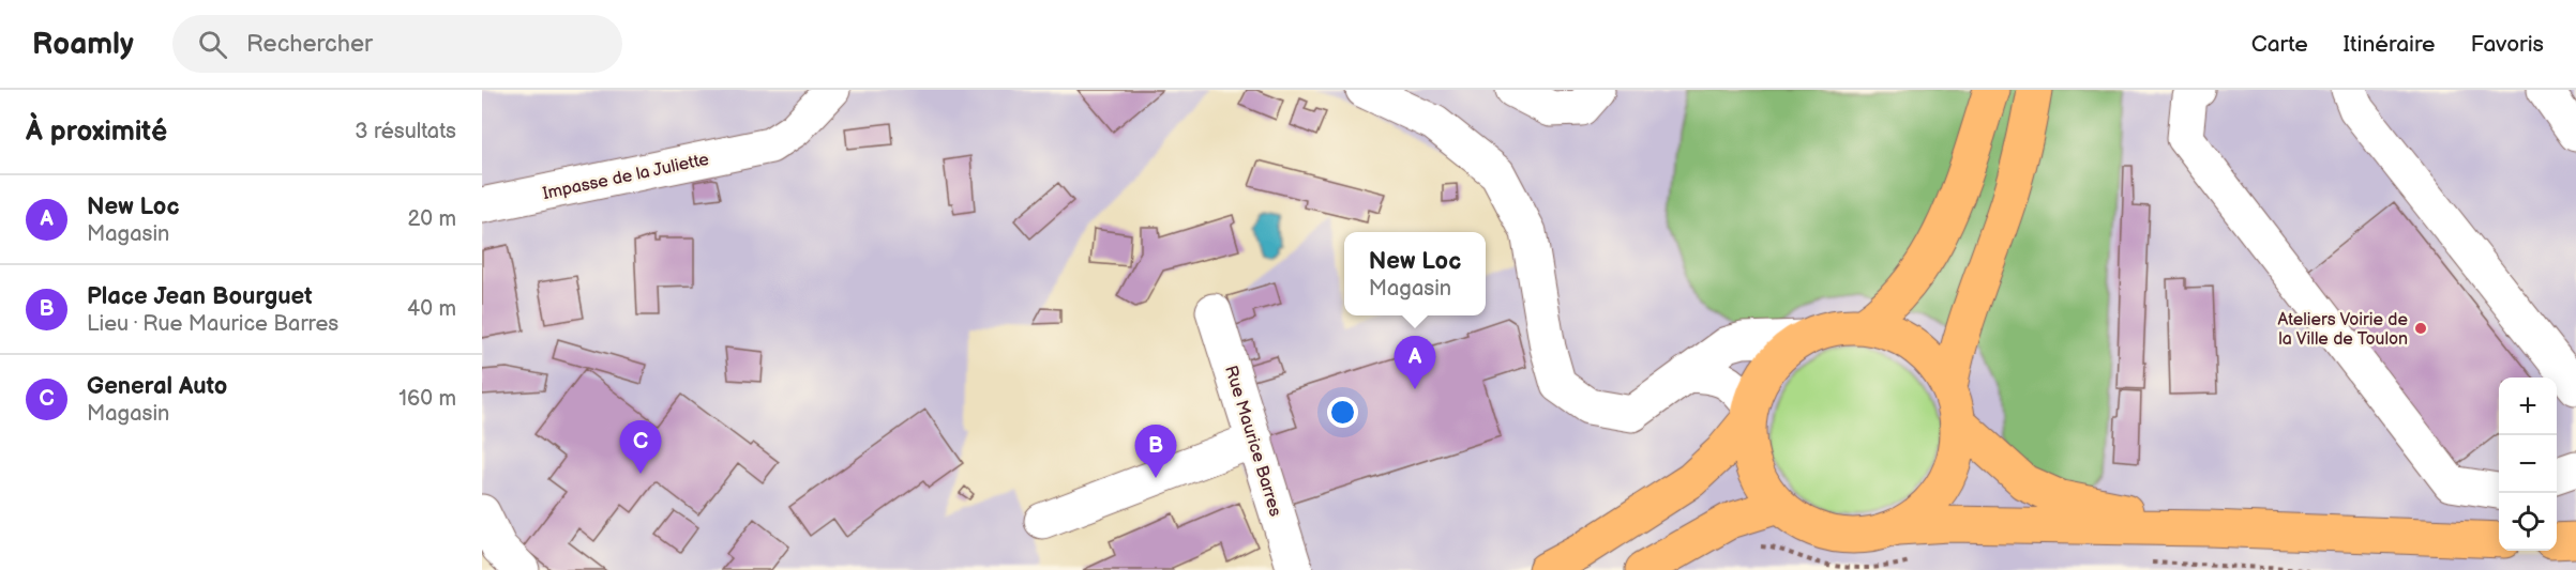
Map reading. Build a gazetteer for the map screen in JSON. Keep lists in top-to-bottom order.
{
  "streets": {
    "street": ["Impasse de la Juliette", "Rue Maurice Barres"]
  },
  "places": ["Ateliers Voirie de la Ville de Toulon"],
  "page": {
    "header": "Roamly",
    "search": "Rechercher",
    "nav": ["Carte", "Itinéraire", "Favoris"],
    "heading": ["À proximité", "3 résultats"],
    "list": [
      {
        "mark": "A",
        "name": "New Loc",
        "note": "Magasin",
        "value": "20 m"
      },
      {
        "mark": "B",
        "name": "Place Jean Bourguet",
        "note": "Lieu · Rue Maurice Barres",
        "value": "40 m"
      },
      {
        "mark": "C",
        "name": "General Auto",
        "note": "Magasin",
        "value": "160 m"
      }
    ],
    "popup": ["New Loc", "Magasin"],
    "pins": ["A", "C", "B"],
    "map_buttons": ["+", "−"]
  }
}
